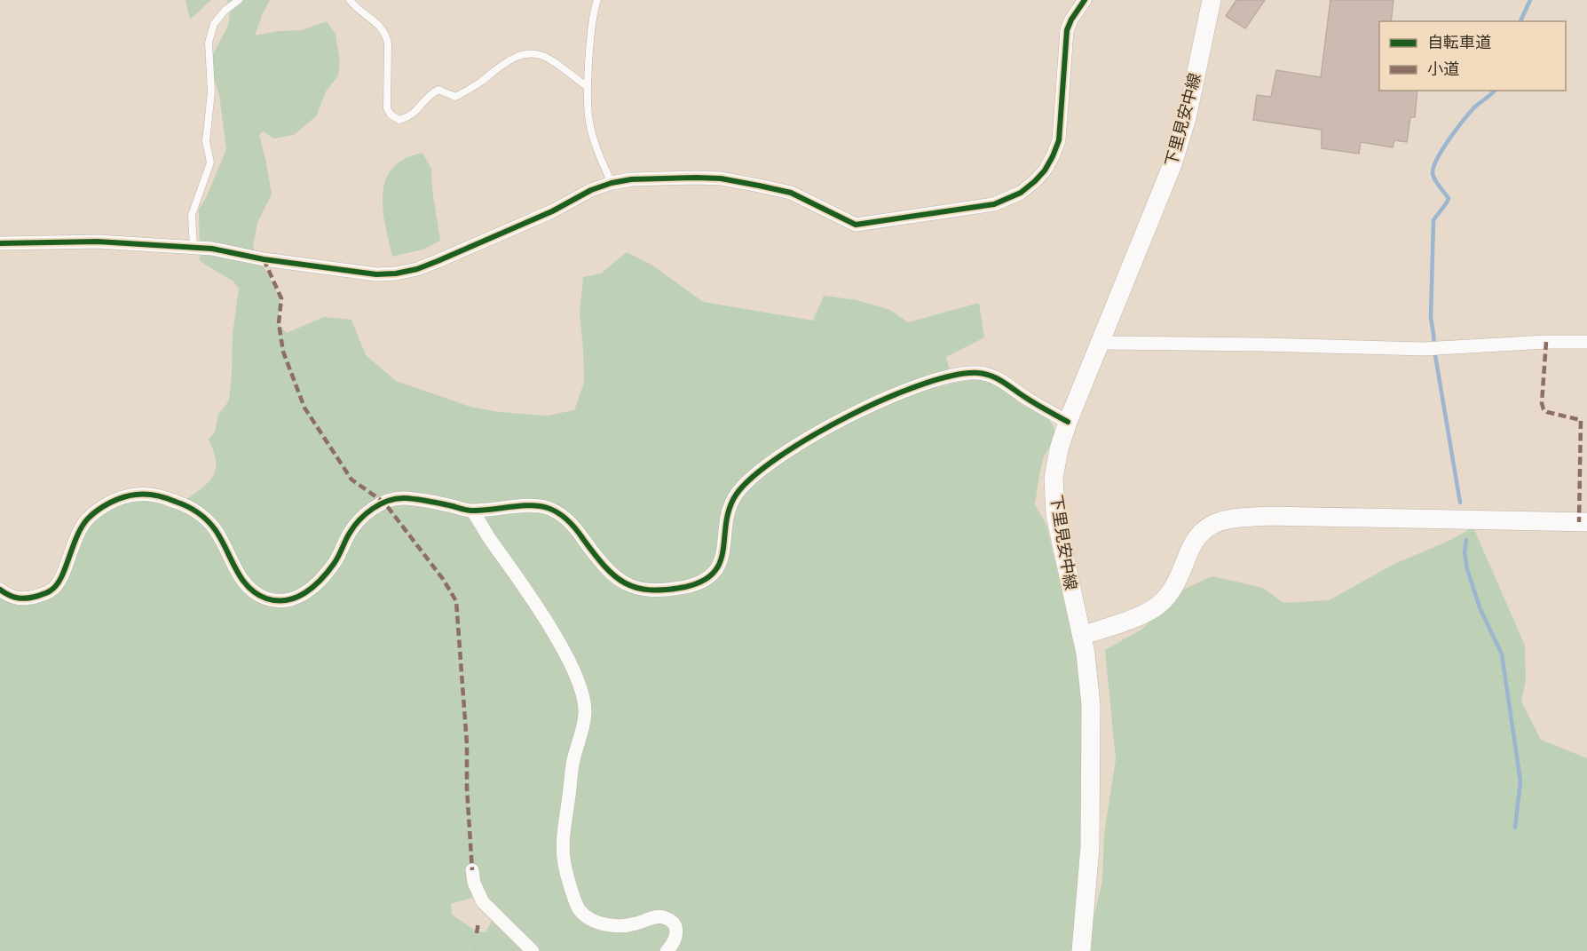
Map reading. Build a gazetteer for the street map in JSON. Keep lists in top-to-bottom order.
{
  "streets": {
    "main road": ["下里見安中線"]
  },
  "legend": ["自転車道", "小道"]
}
